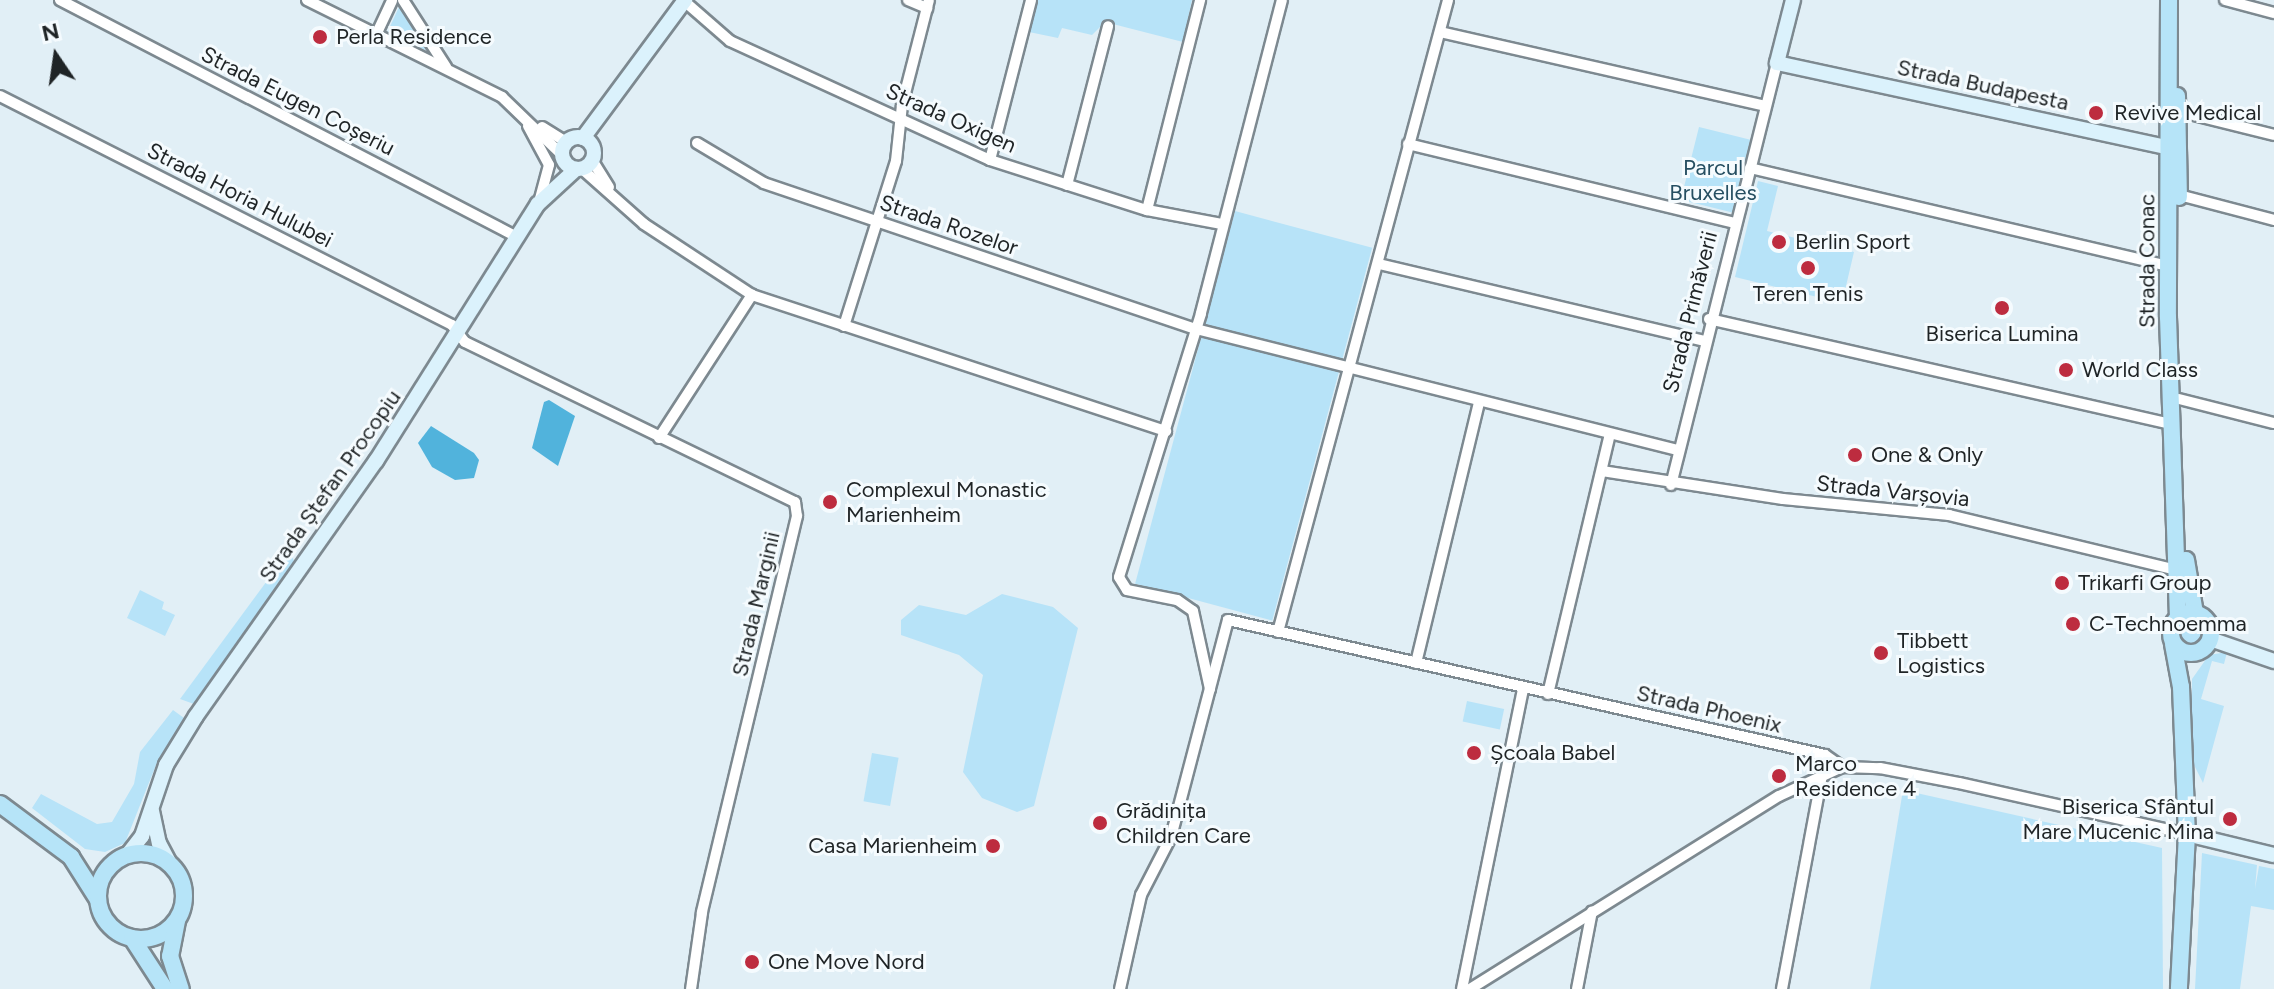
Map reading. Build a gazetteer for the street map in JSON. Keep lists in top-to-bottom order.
{
  "streets": {
    "main road": ["Strada Conac"],
    "street": [
      "Strada Budapesta",
      "Strada Eugen Coșeriu",
      "Strada Oxigen",
      "Strada Horia Hulubei",
      "Strada Rozelor",
      "Strada Primăverii",
      "Strada Ștefan Procopiu",
      "Strada Varșovia",
      "Strada Marginii",
      "Strada Phoenix"
    ]
  },
  "crossings": [
    ["Strada Budapesta", "Strada Conac"],
    ["Strada Budapesta", "Strada Primăverii"],
    ["Strada Eugen Coșeriu", "Strada Ștefan Procopiu"],
    ["Strada Horia Hulubei", "Strada Ștefan Procopiu"],
    ["Strada Horia Hulubei", "Strada Marginii"],
    ["Strada Conac", "Strada Varșovia"],
    ["Strada Primăverii", "Strada Varșovia"],
    ["Strada Ștefan Procopiu", "Strada Marginii"]
  ],
  "parks": ["Parcul Bruxelles"],
  "places": [
    "Perla Residence",
    "Revive Medical",
    "Berlin Sport",
    "Teren Tenis",
    "Biserica Lumina",
    "World Class",
    "One & Only",
    "Complexul Monastic Marienheim",
    "Trikarfi Group",
    "C-Technoemma",
    "Tibbett Logistics",
    "Școala Babel",
    "Marco Residence 4",
    "Biserica Sfântul Mare Mucenic Mina",
    "Grădinița Children Care",
    "Casa Marienheim",
    "One Move Nord"
  ],
  "north": "top"
}
